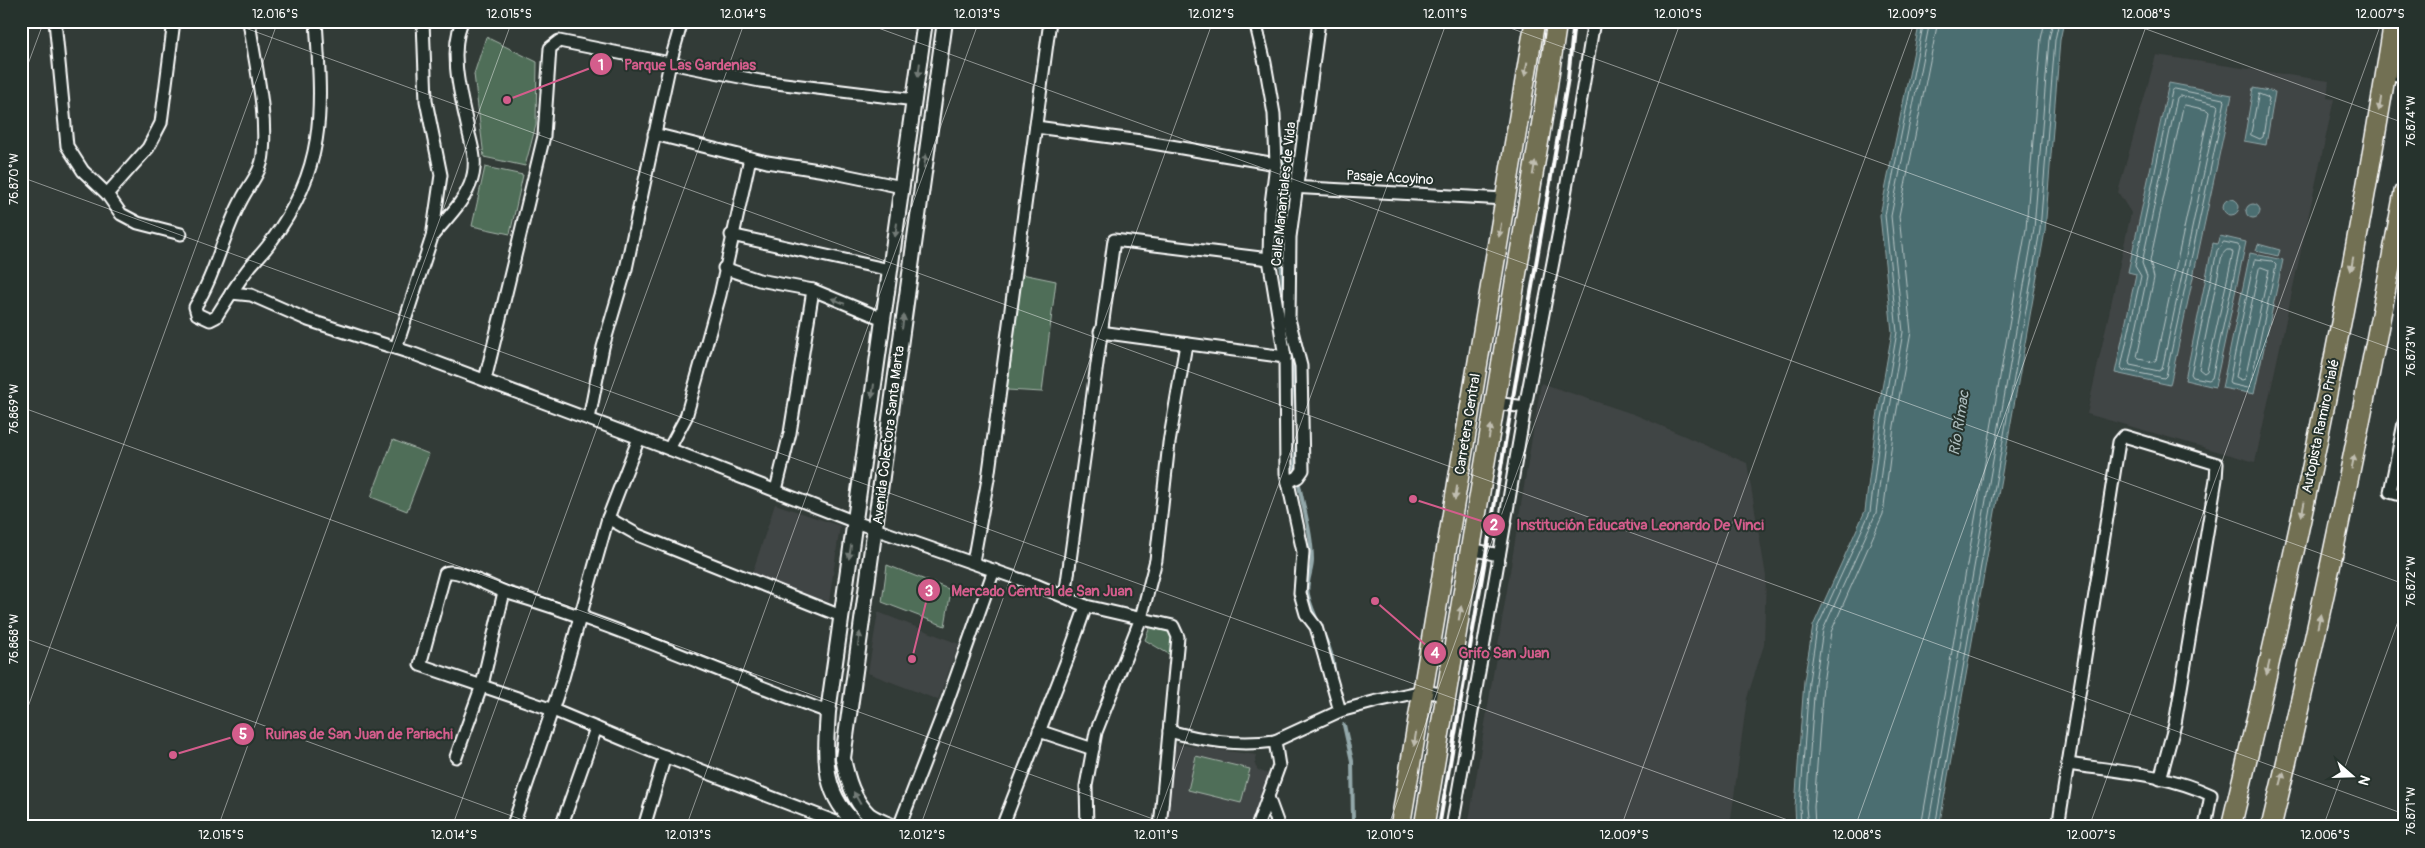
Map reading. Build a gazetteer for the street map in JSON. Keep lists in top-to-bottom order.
{
  "streets": {
    "highway": ["Carretera Central", "Autopista Ramiro Prialé"],
    "street": ["Pasaje Acoyino", "Calle Manantiales de Vida", "Avenida Colectora Santa Marta"]
  },
  "crossings": [
    ["Pasaje Acoyino", "Calle Manantiales de Vida"],
    ["Pasaje Acoyino", "Carretera Central"]
  ],
  "water": ["Río Rímac"],
  "places": [
    "Parque Las Gardenias",
    "Institución Educativa Leonardo De Vinci",
    "Grifo San Juan",
    "Mercado Central de San Juan",
    "Ruinas de San Juan de Pariachi"
  ],
  "north": "right",
  "coordinates": [
    "12.016°S",
    "12.015°S",
    "12.014°S",
    "12.013°S",
    "12.012°S",
    "12.011°S",
    "12.010°S",
    "12.009°S",
    "12.008°S",
    "12.007°S",
    "76.874°W",
    "76.870°W",
    "76.873°W",
    "76.869°W",
    "76.872°W",
    "76.868°W",
    "76.871°W",
    "12.006°S"
  ]
}
